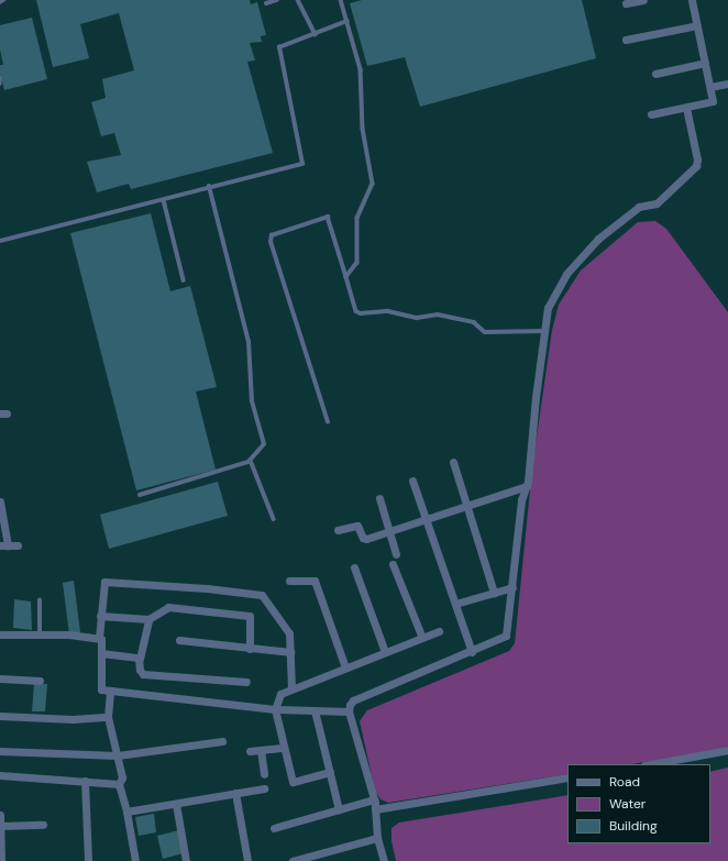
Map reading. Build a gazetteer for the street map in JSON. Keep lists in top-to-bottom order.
{
  "legend": ["Road", "Water", "Building"]
}
